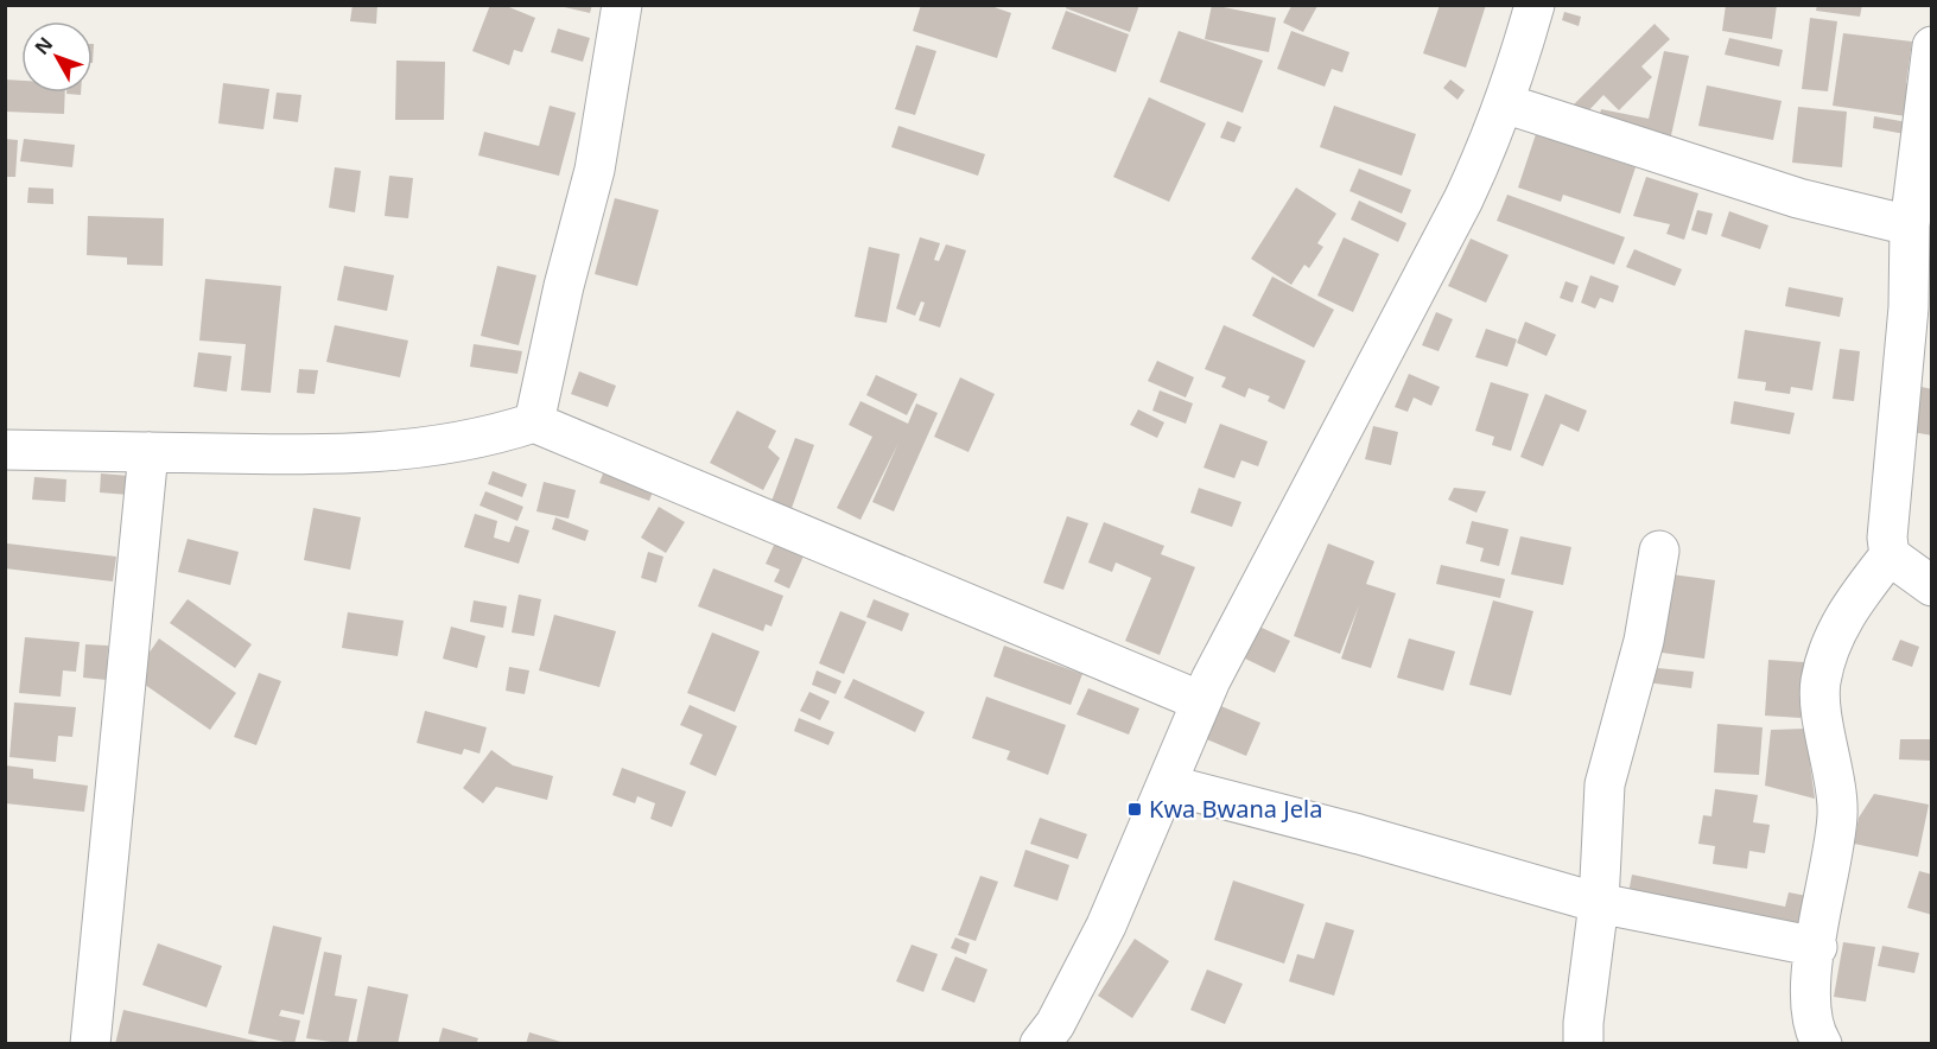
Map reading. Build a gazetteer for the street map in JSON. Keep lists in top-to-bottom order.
{
  "places": {
    "transit": ["Kwa Bwana Jela"]
  },
  "north": "top left"
}
